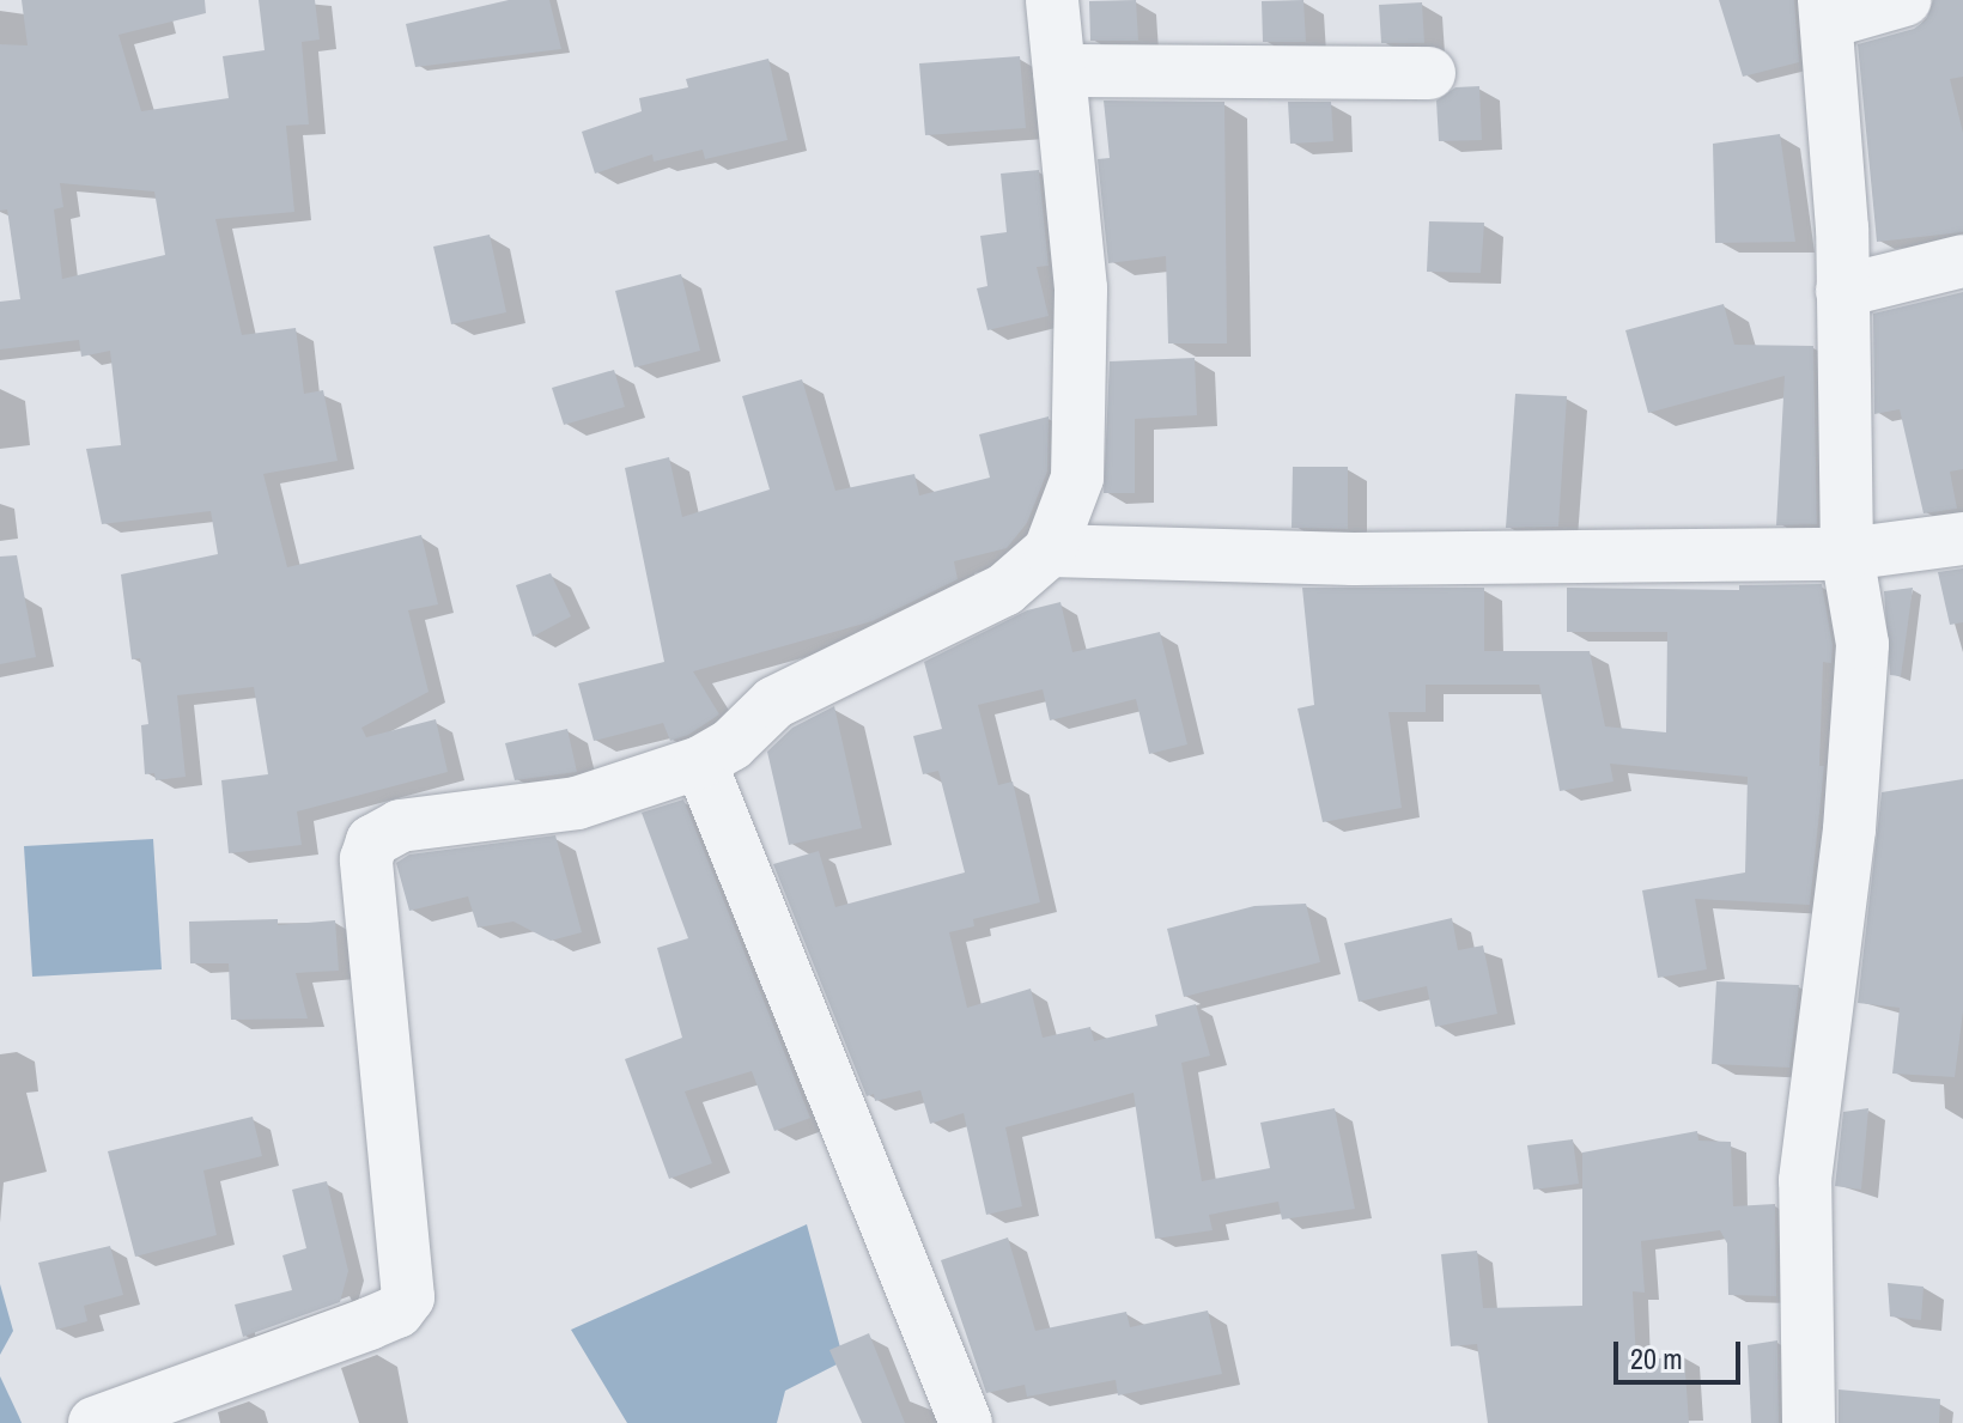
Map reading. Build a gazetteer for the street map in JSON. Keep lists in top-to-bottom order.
{
  "scale_bar": "20 m"
}
